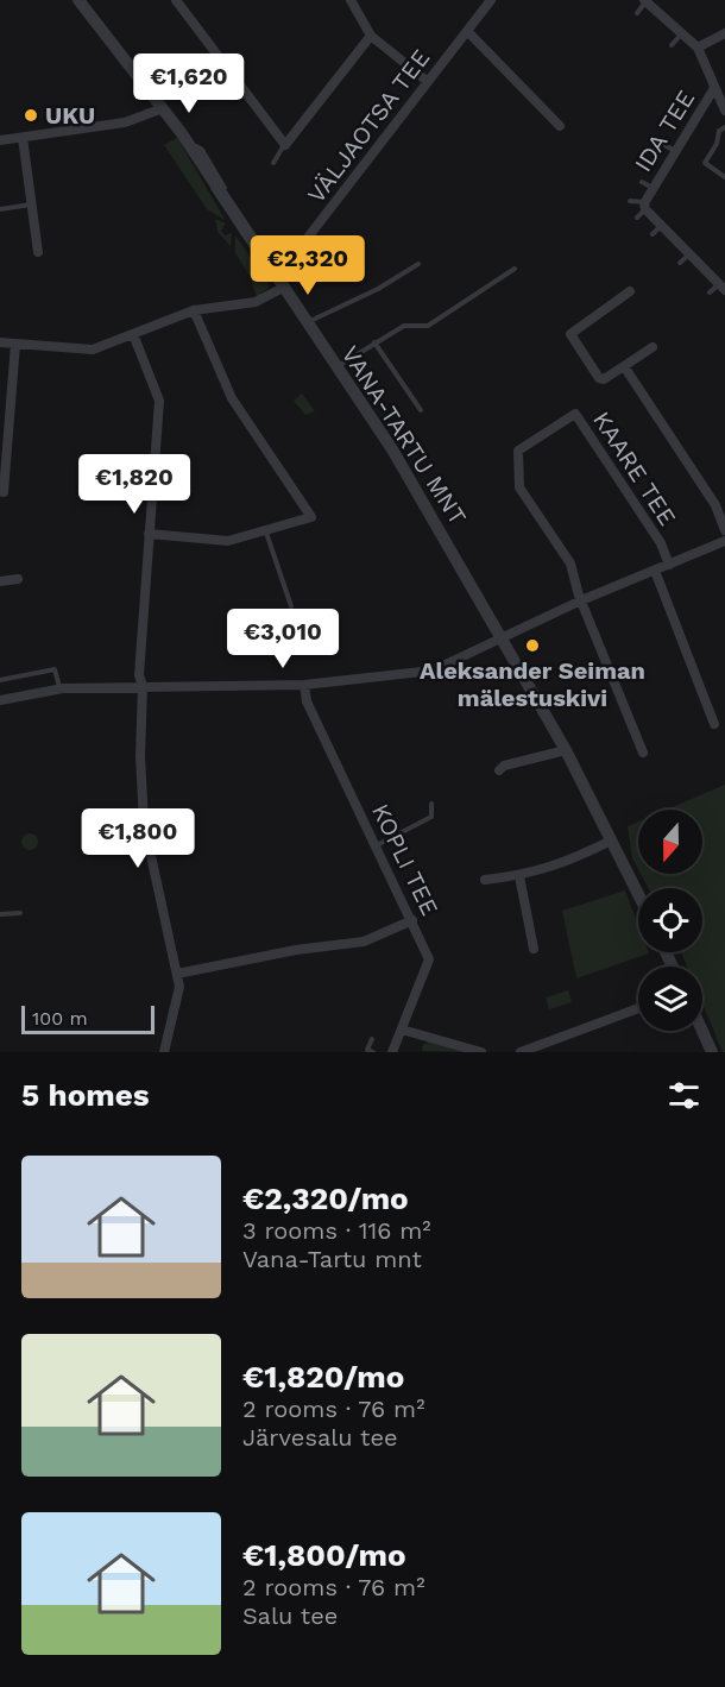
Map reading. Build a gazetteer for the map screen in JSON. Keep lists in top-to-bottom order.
{
  "streets": {
    "street": [
      "VÄLJAOTSA TEE",
      "IDA TEE",
      "VANA-TARTU MNT",
      "KAARE TEE",
      "KOPLI TEE"
    ]
  },
  "crossings": [
    ["VÄLJAOTSA TEE", "VANA-TARTU MNT"]
  ],
  "places": ["UKU", "Aleksander Seiman mälestuskivi"],
  "scale_bar": "100 m",
  "north": "bottom",
  "page": {
    "price": [
      "€1,620",
      "€2,320",
      "€1,820",
      "€3,010",
      "€1,800"
    ],
    "scale": "100 m",
    "heading": "5 homes",
    "list": [
      {
        "name": "€2,320/mo",
        "note": "3 rooms · 116 m² · Vana-Tartu mnt"
      },
      {
        "name": "€1,820/mo",
        "note": "2 rooms · 76 m² · Järvesalu tee"
      },
      {
        "name": "€1,800/mo",
        "note": "2 rooms · 76 m² · Salu tee"
      }
    ]
  }
}
